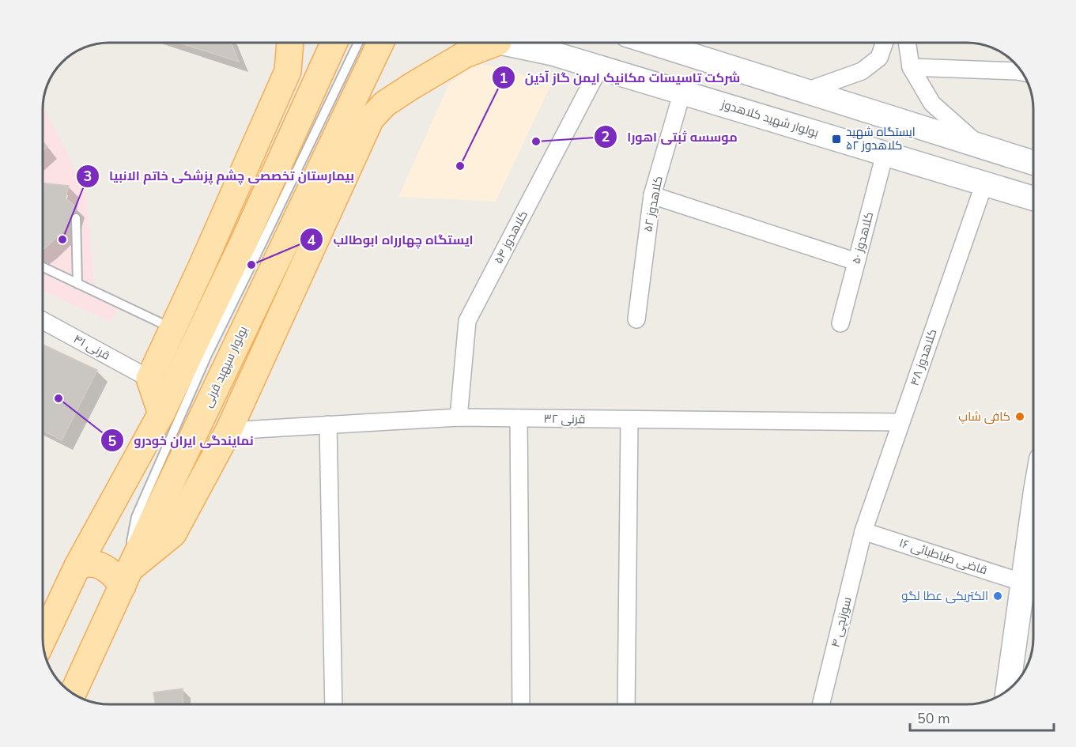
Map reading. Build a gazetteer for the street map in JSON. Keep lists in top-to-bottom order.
{
  "streets": {
    "main road": ["بولوار شهید کلاهدوز", "بولوار سپهبد قرنی"],
    "street": [
      "کلاهدوز ۵۲",
      "کلاهدوز ۵۴",
      "کلاهدوز ۵۰",
      "قرنی ۴۱",
      "کلاهدوز ۴۸",
      "قرنی ۳۲",
      "قاضی طباطبائی ۱۶",
      "سوزنچی ۴"
    ]
  },
  "crossings": [
    ["بولوار شهید کلاهدوز", "کلاهدوز ۵۲"],
    ["بولوار شهید کلاهدوز", "کلاهدوز ۵۴"],
    ["بولوار شهید کلاهدوز", "کلاهدوز ۵۰"],
    ["بولوار شهید کلاهدوز", "کلاهدوز ۴۸"],
    ["کلاهدوز ۵۴", "قرنی ۳۲"],
    ["کلاهدوز ۴۸", "قرنی ۳۲"],
    ["کلاهدوز ۴۸", "قاضی طباطبائی ۱۶"],
    ["کلاهدوز ۴۸", "سوزنچی ۴"],
    ["قاضی طباطبائی ۱۶", "سوزنچی ۴"]
  ],
  "places": {
    "transit": ["ایستگاه شهید کلاهدوز ۵۲"],
    "other": [
      "موسسه ثبتی اهورا",
      "شرکت تاسیسات مکانیک ایمن گاز آذین",
      "بیمارستان تخصصی چشم پزشکی خاتم الانبیا",
      "ایستگاه چهارراه ابوطالب",
      "نمایندگی ایران خودرو",
      "کافی شاپ",
      "الکتریکی عطا لگو"
    ]
  },
  "scale_bar": "50 m"
}
